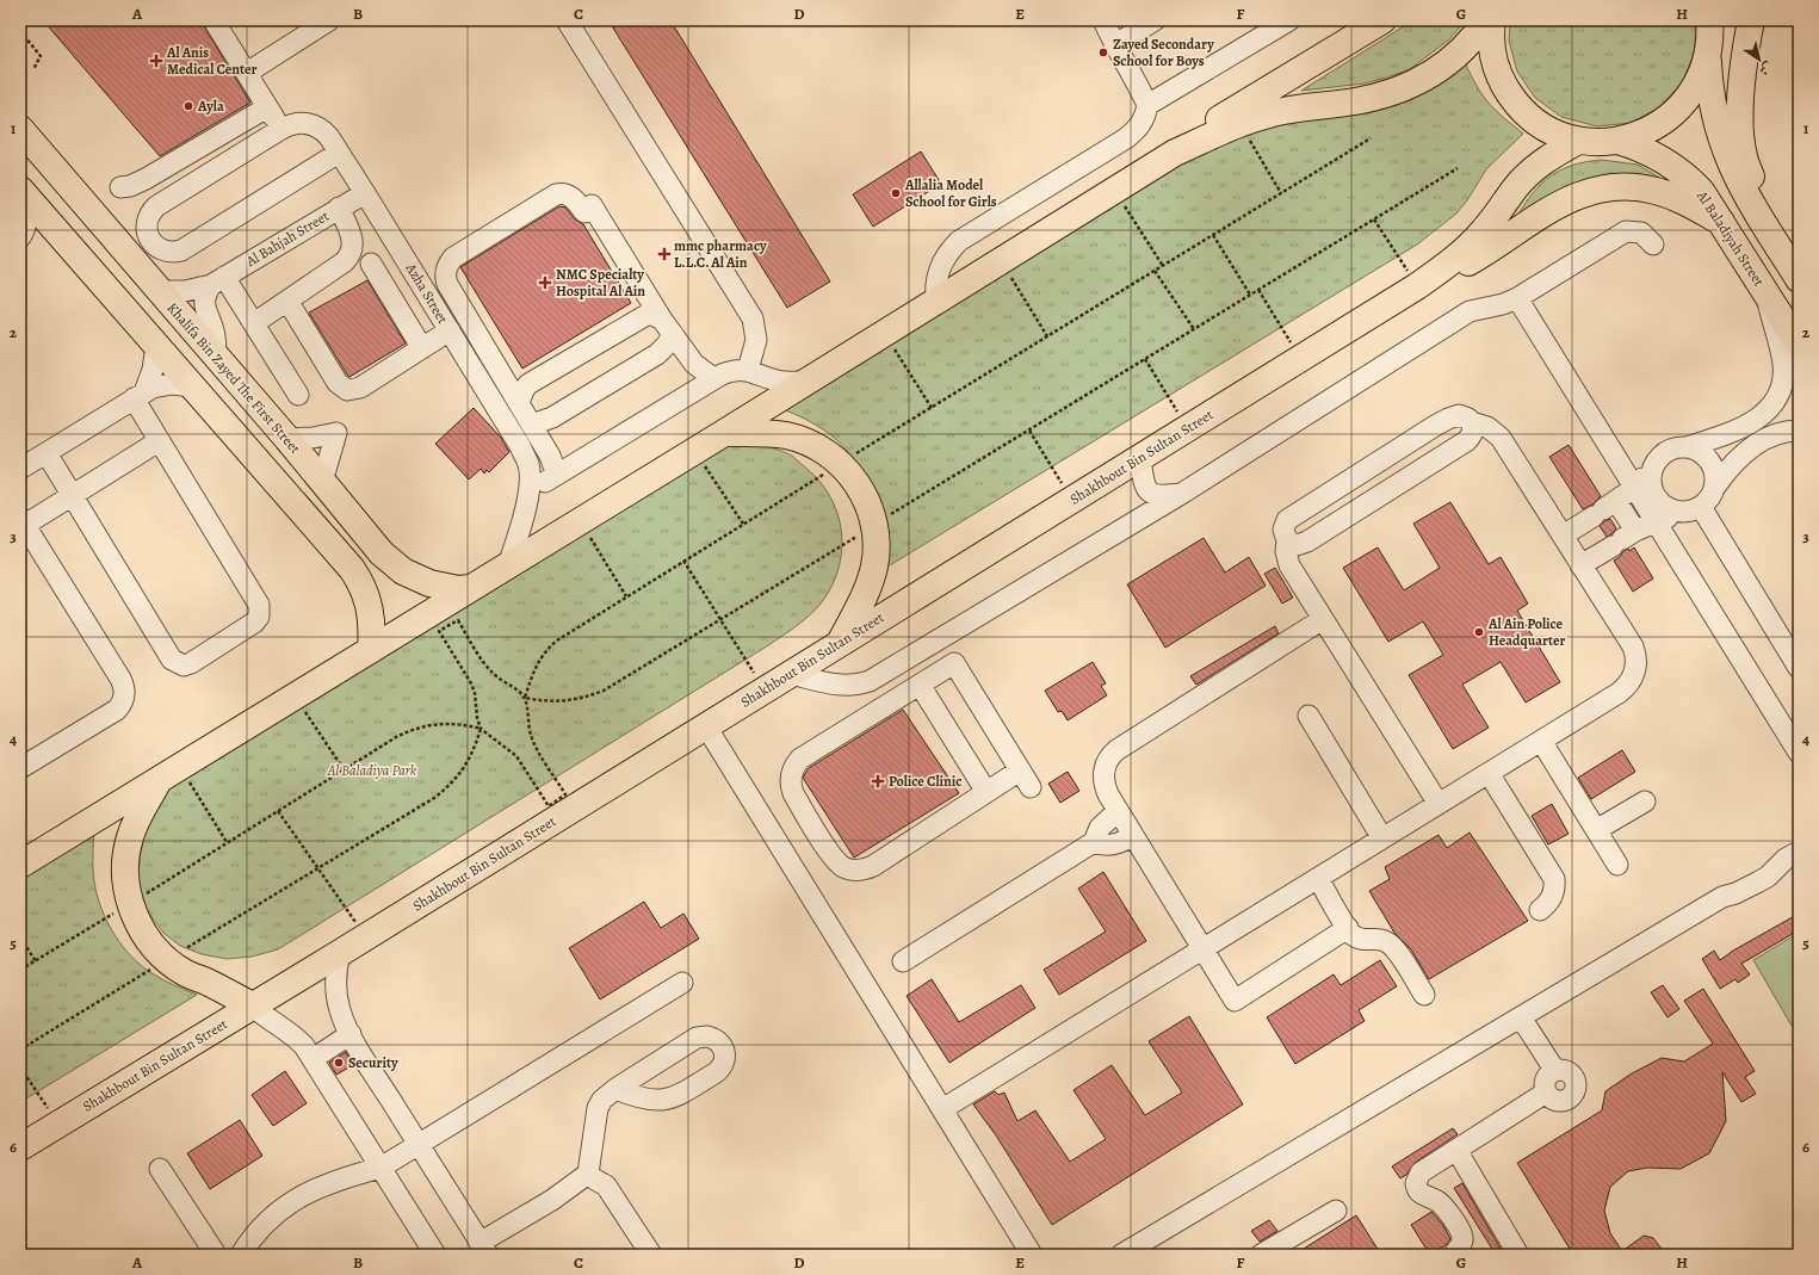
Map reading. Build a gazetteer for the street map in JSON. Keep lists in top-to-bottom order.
{
  "streets": {
    "main road": ["Al Baladiyah Street", "Khalifa Bin Zayed The First Street", "Shakhbout Bin Sultan Street"],
    "street": ["Al Bahjah Street", "Azha Street"]
  },
  "crossings": [
    ["Al Bahjah Street", "Azha Street"],
    ["Al Bahjah Street", "Khalifa Bin Zayed The First Street"]
  ],
  "parks": ["Al Baladiya Park"],
  "places": {
    "other": [
      "Zayed Secondary School for Boys",
      "Ayla",
      "Allalia Model School for Girls",
      "Al Ain Police Headquarter",
      "Security"
    ],
    "health": [
      "Al Anis Medical Center",
      "mmc pharmacy L.L.C. Al Ain",
      "NMC Specialty Hospital Al Ain",
      "Police Clinic"
    ]
  },
  "north": "bottom right",
  "grid": {
    "columns": [
      "A",
      "B",
      "C",
      "D",
      "E",
      "F",
      "G",
      "H"
    ],
    "rows": [
      "1",
      "2",
      "3",
      "4",
      "5",
      "6"
    ]
  }
}
